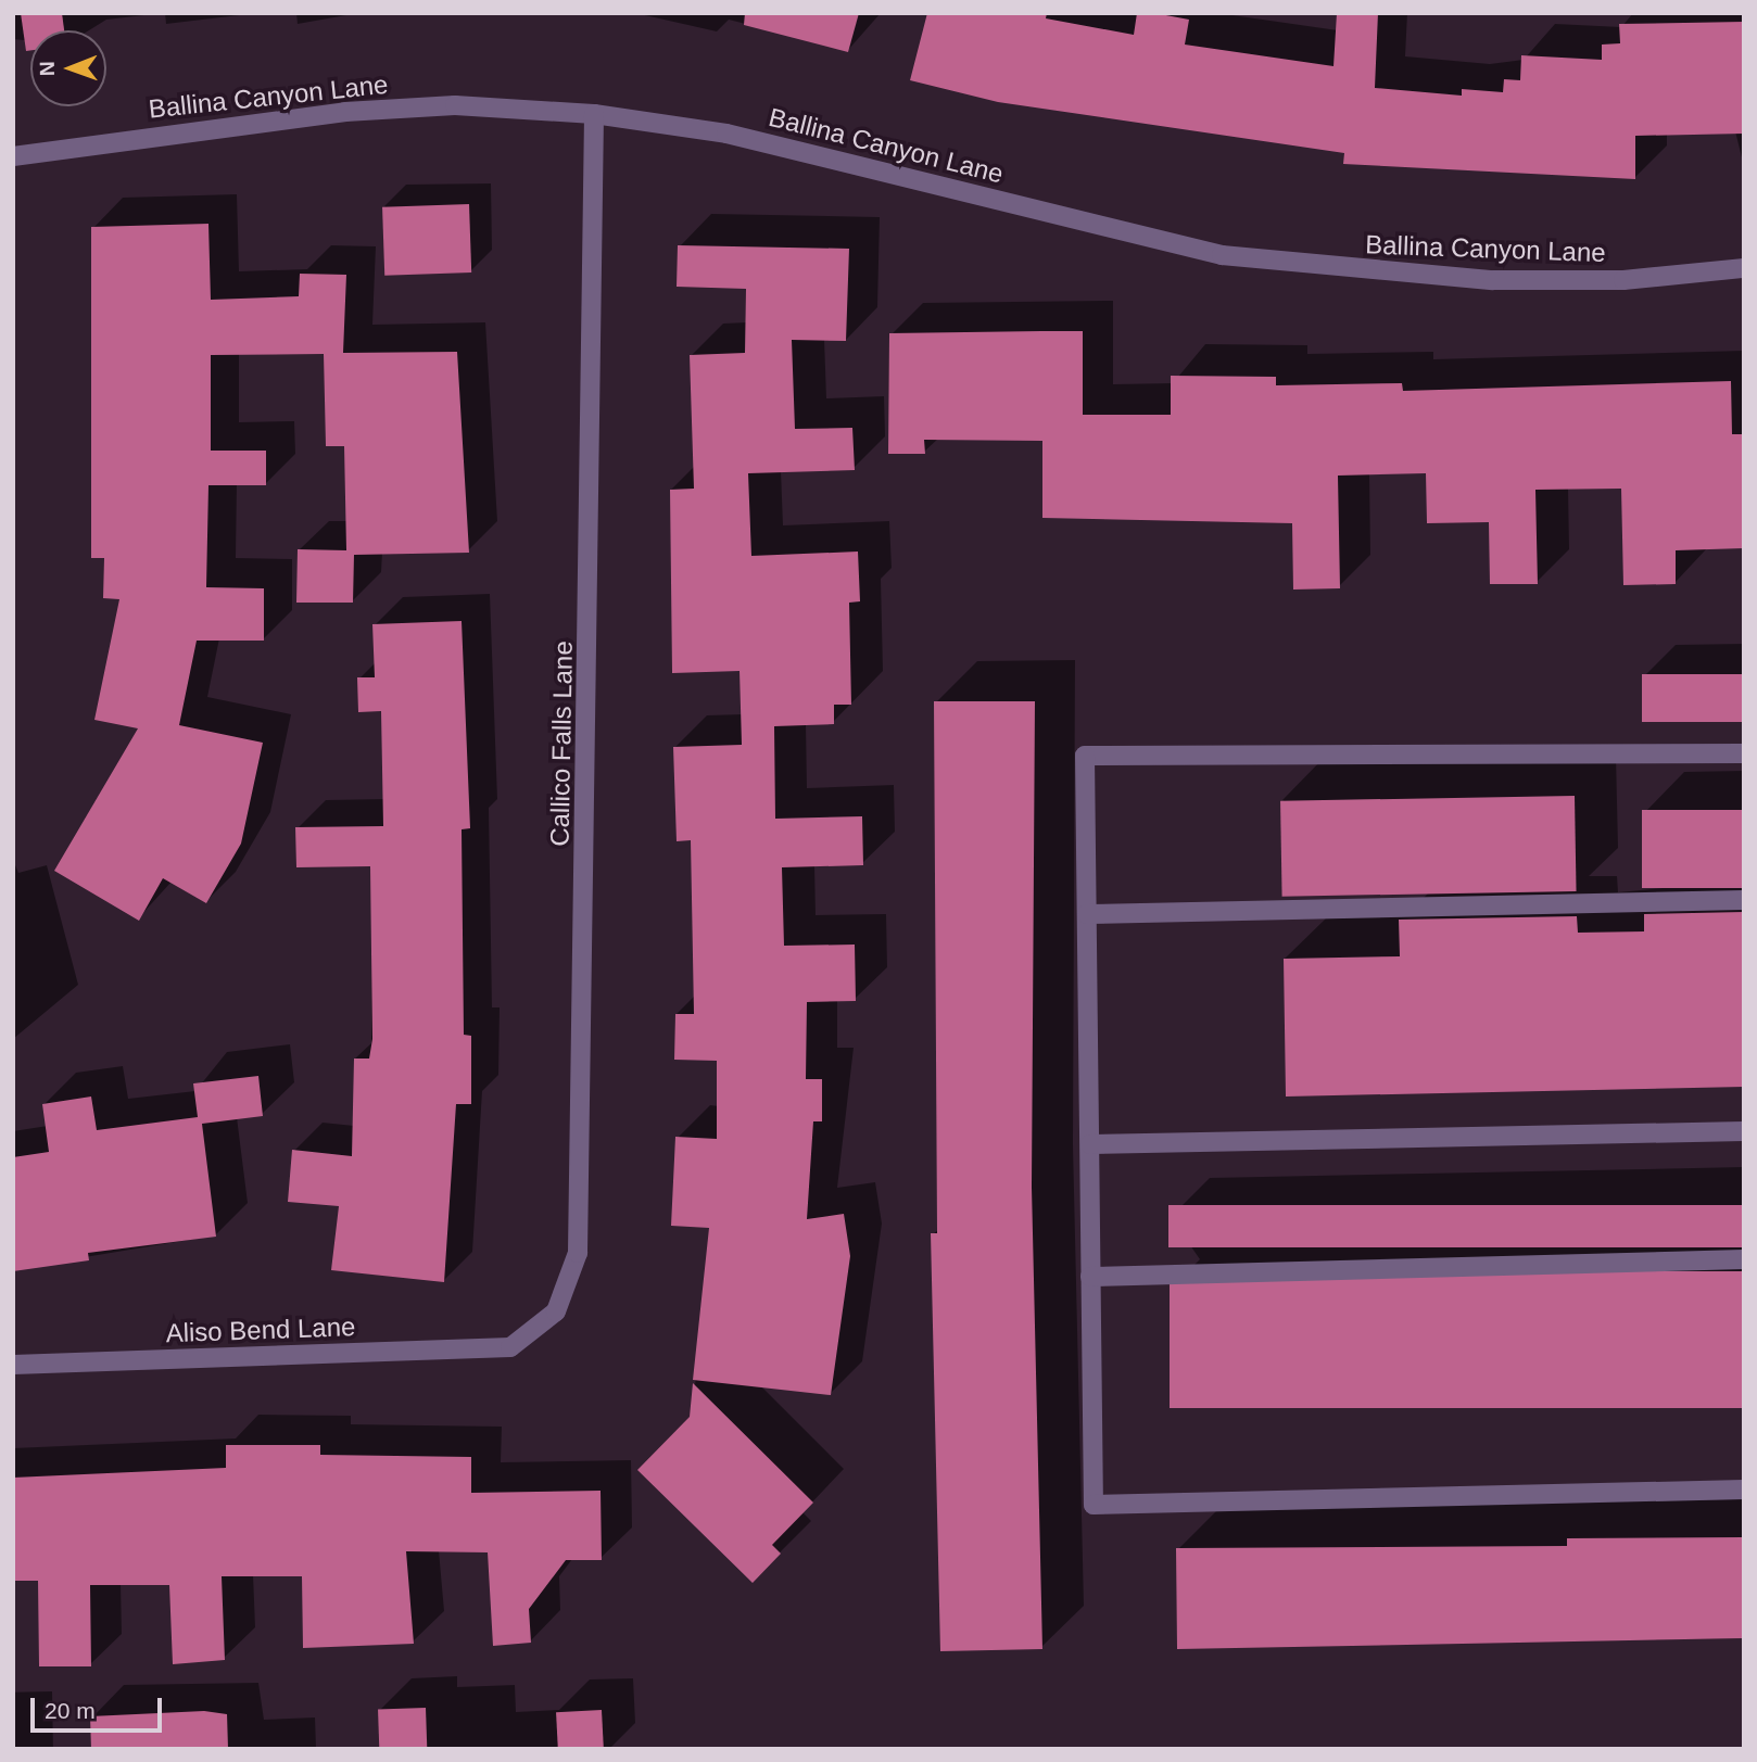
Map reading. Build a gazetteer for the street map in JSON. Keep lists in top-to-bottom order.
{
  "streets": {
    "street": ["Ballina Canyon Lane", "Callico Falls Lane", "Aliso Bend Lane"]
  },
  "crossings": [
    ["Ballina Canyon Lane", "Callico Falls Lane"],
    ["Callico Falls Lane", "Aliso Bend Lane"]
  ],
  "scale_bar": "20 m",
  "north": "left"
}
